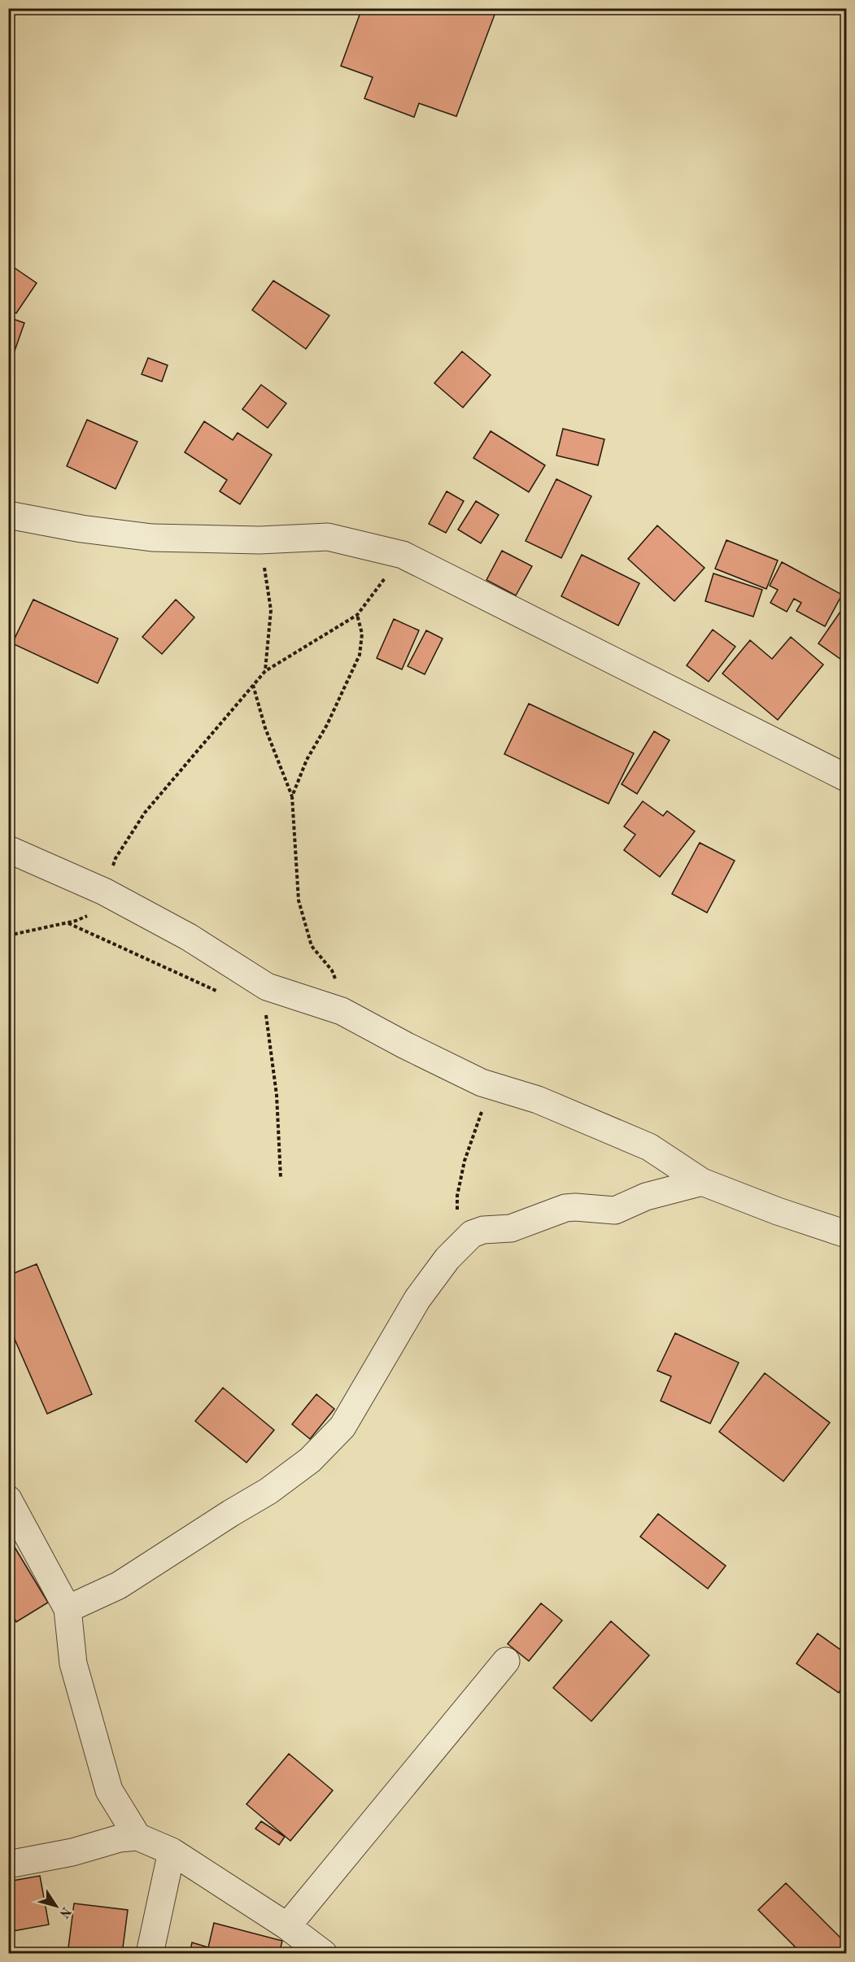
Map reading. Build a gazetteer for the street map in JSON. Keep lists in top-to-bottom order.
{
  "north": "bottom right"
}
